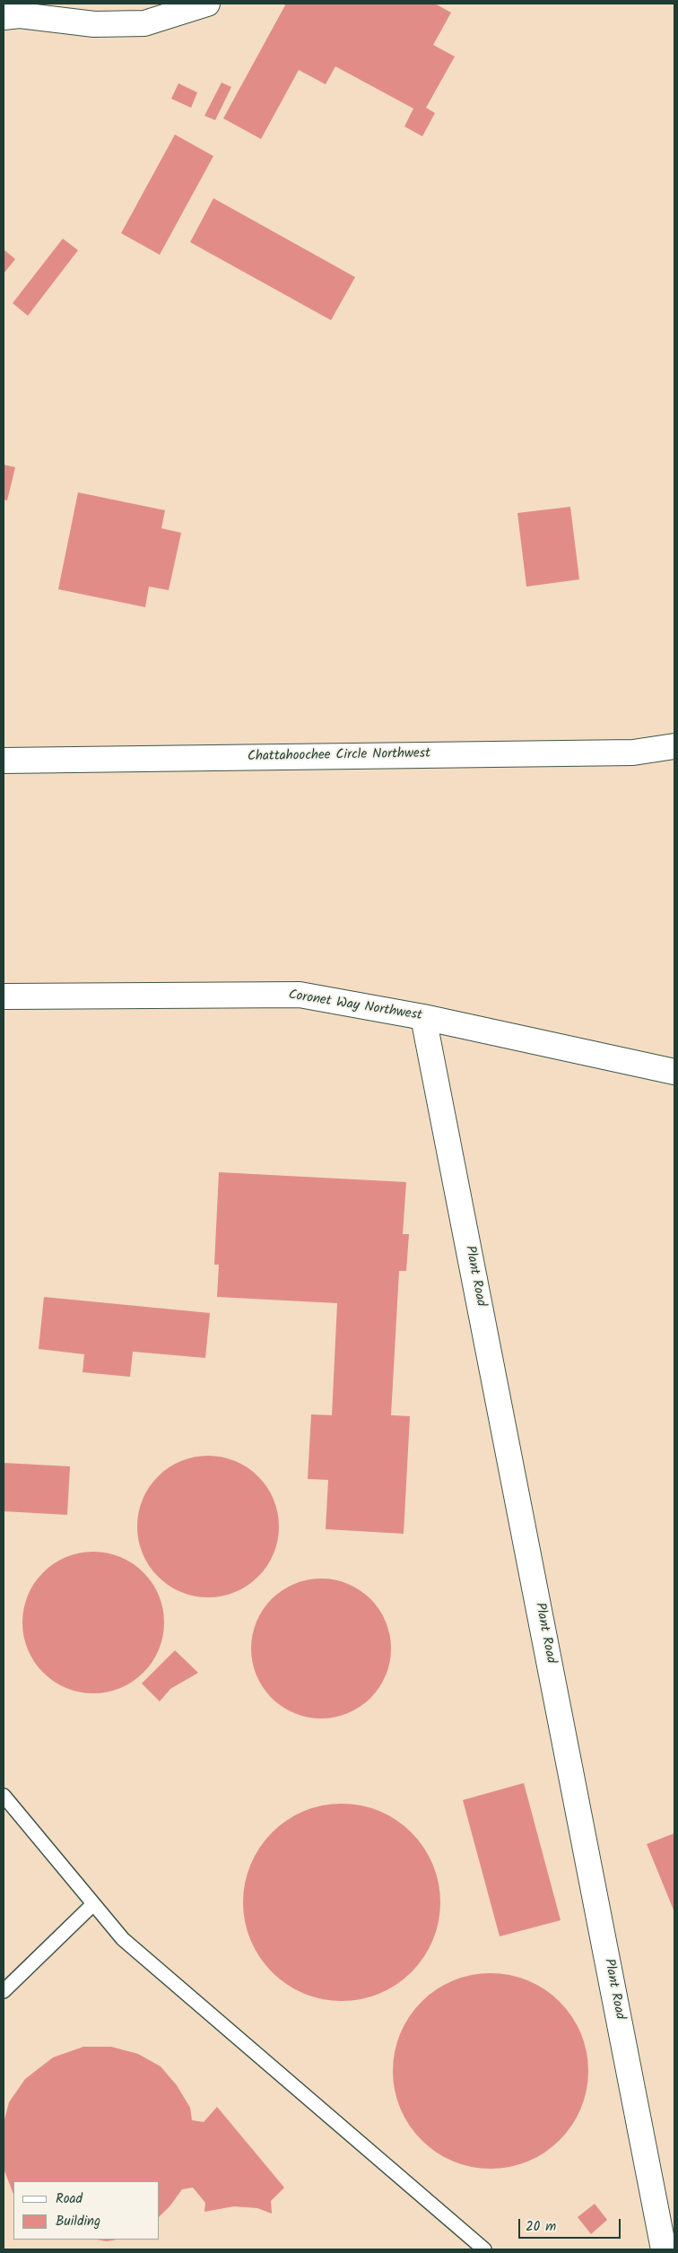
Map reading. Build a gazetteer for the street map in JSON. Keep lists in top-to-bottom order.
{
  "streets": {
    "street": ["Chattahoochee Circle Northwest", "Coronet Way Northwest", "Plant Road"]
  },
  "crossings": [
    ["Coronet Way Northwest", "Plant Road"]
  ],
  "legend": ["Road", "Building"],
  "scale_bar": "20 m"
}
